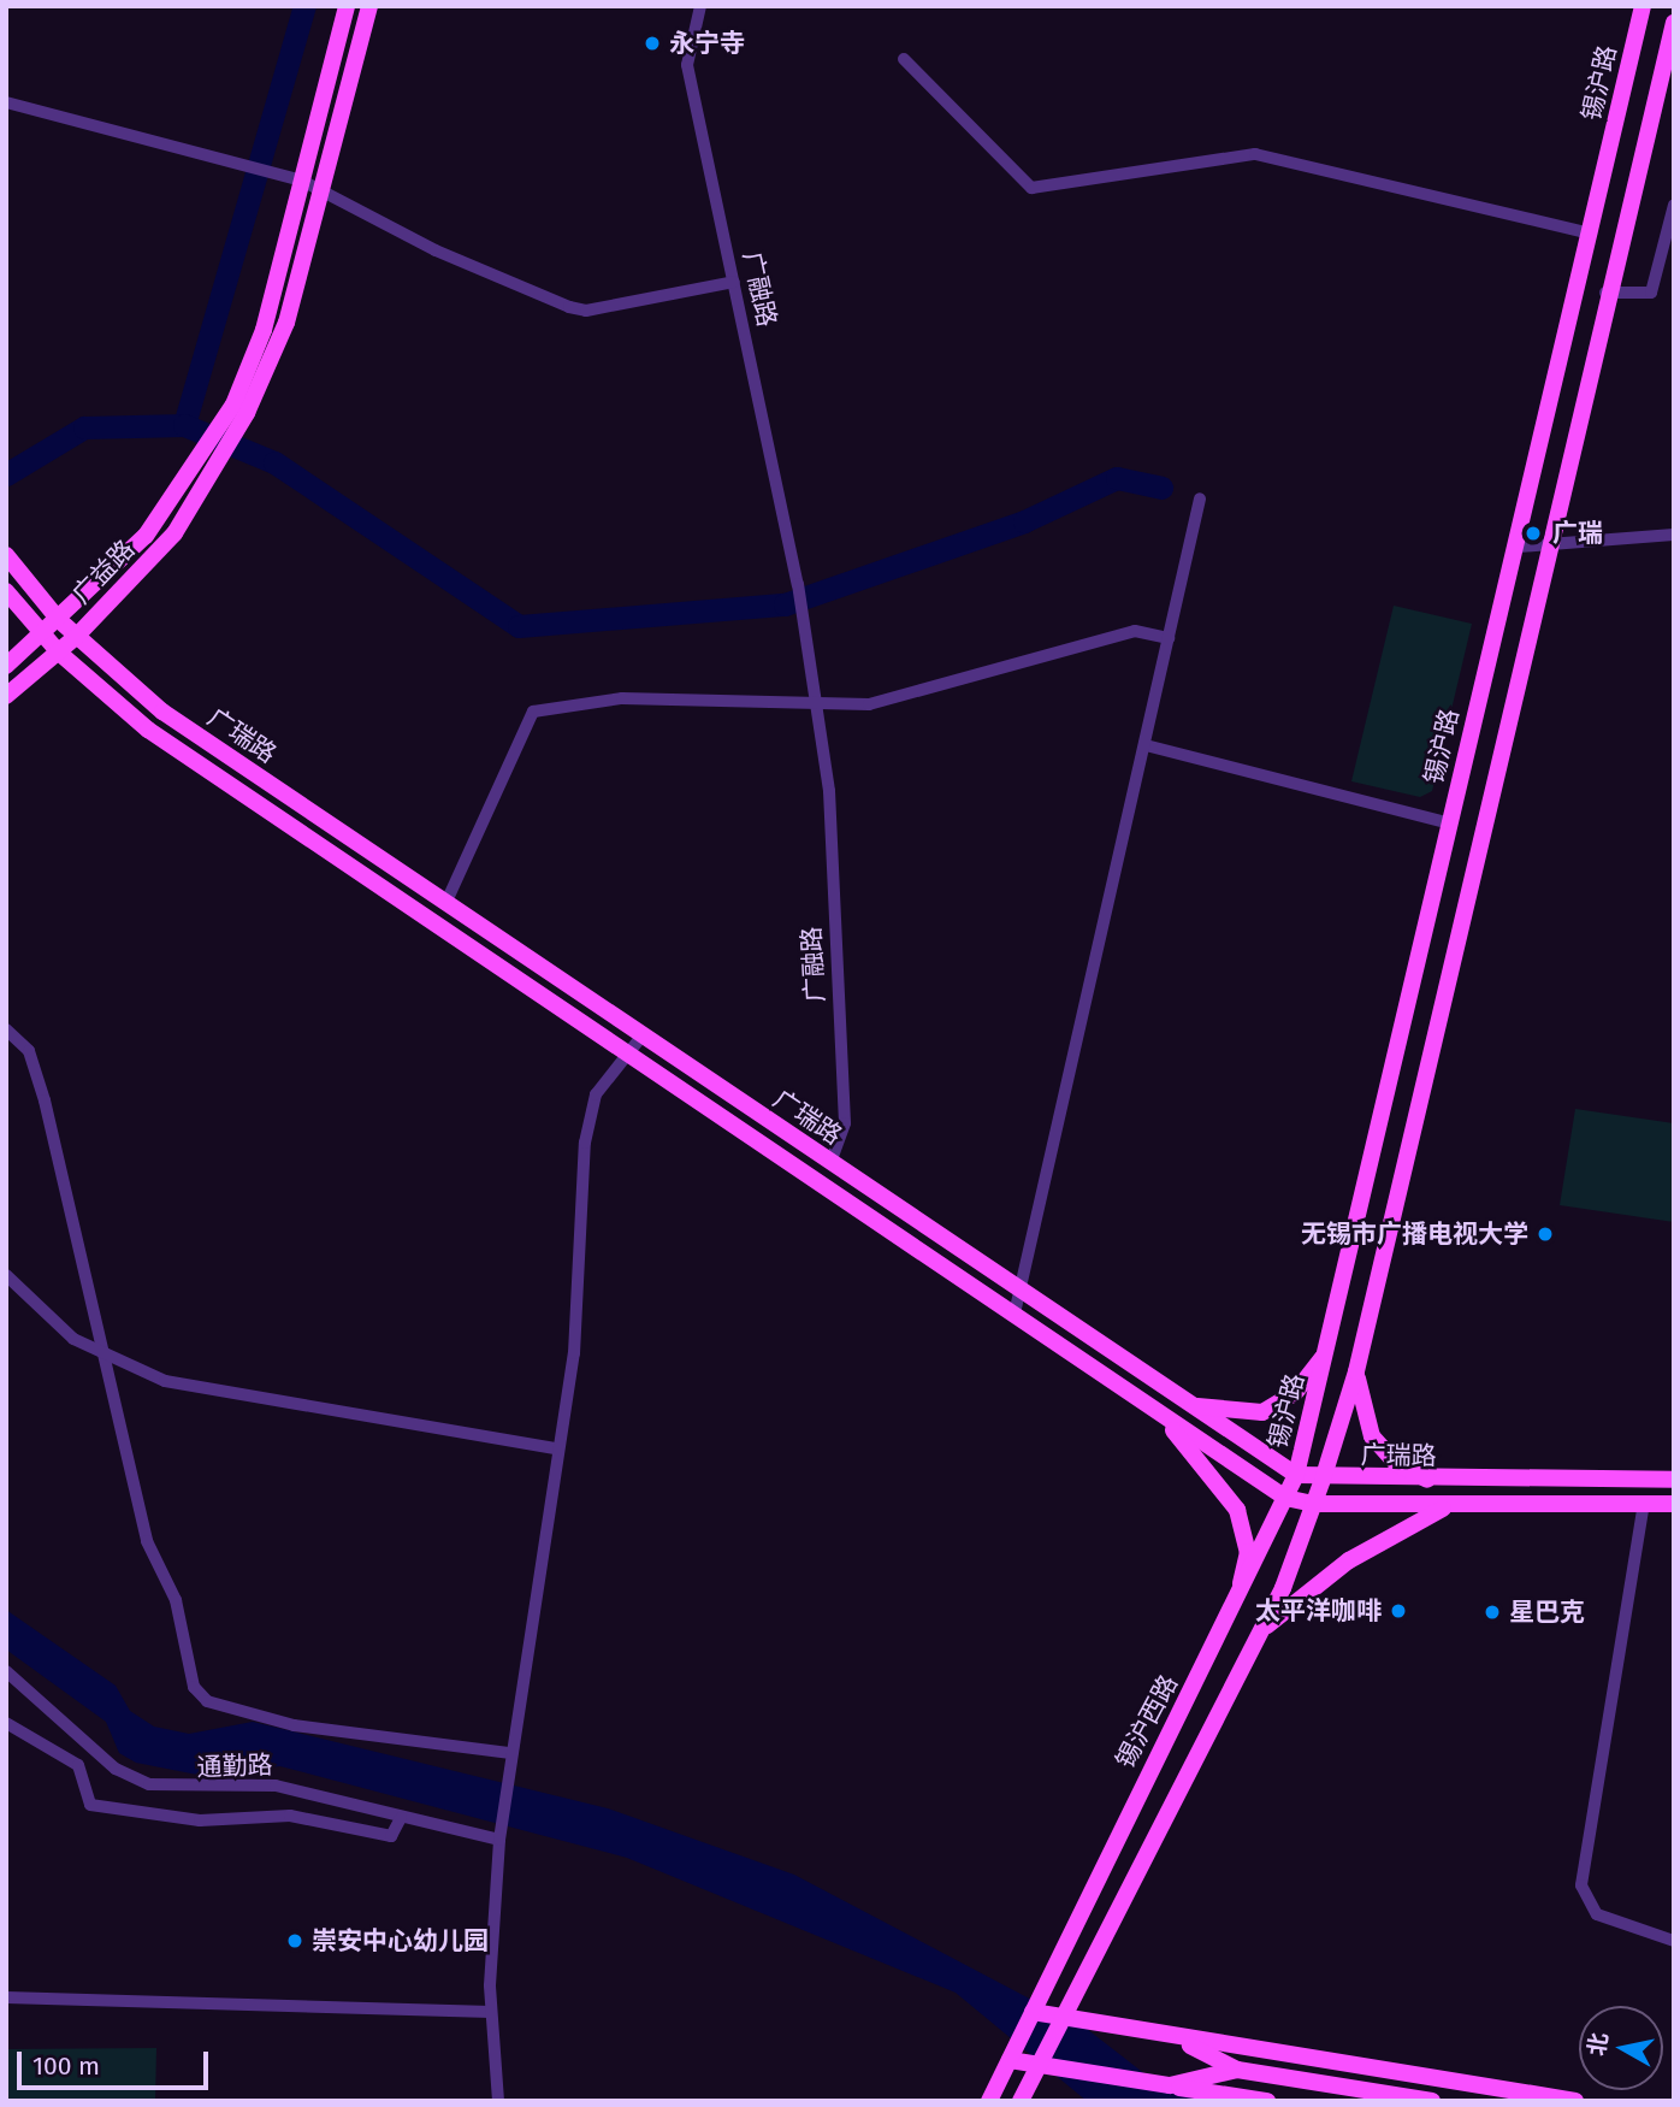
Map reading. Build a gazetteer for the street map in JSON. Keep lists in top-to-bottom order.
{
  "streets": {
    "main road": [
      "锡沪路",
      "广益路",
      "广瑞路",
      "锡沪西路"
    ],
    "street": ["广融路", "通勤路"]
  },
  "crossings": [
    ["锡沪路", "广瑞路"],
    ["锡沪路", "锡沪西路"],
    ["广融路", "广瑞路"],
    ["广益路", "广瑞路"],
    ["广瑞路", "锡沪西路"]
  ],
  "places": [
    "永宁寺",
    "广瑞",
    "无锡市广播电视大学",
    "太平洋咖啡",
    "星巴克",
    "崇安中心幼儿园"
  ],
  "scale_bar": "100 m",
  "north": "left"
}
